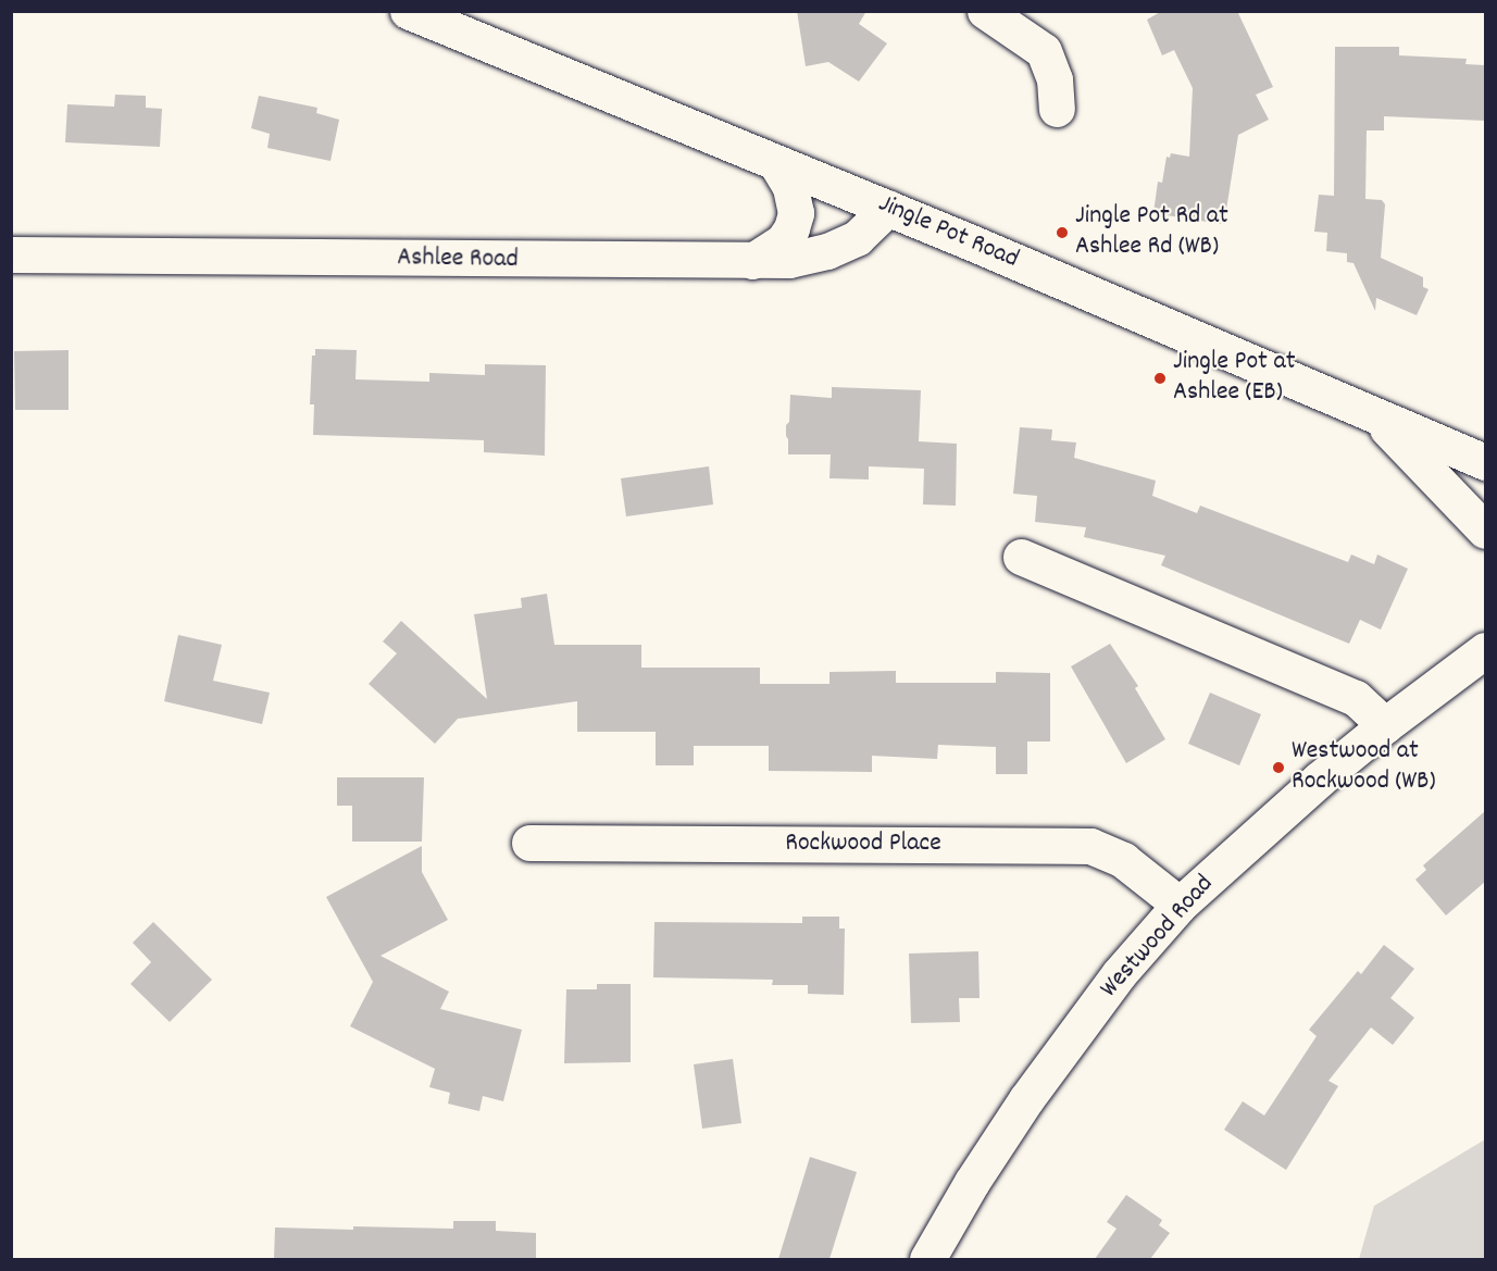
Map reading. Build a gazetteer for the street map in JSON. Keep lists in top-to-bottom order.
{
  "streets": {
    "street": [
      "Jingle Pot Road",
      "Ashlee Road",
      "Rockwood Place",
      "Westwood Road"
    ]
  },
  "crossings": [
    ["Jingle Pot Road", "Ashlee Road"],
    ["Rockwood Place", "Westwood Road"]
  ],
  "places": ["Jingle Pot Rd at Ashlee Rd (WB)", "Jingle Pot at Ashlee (EB)", "Westwood at Rockwood (WB)"]
}
